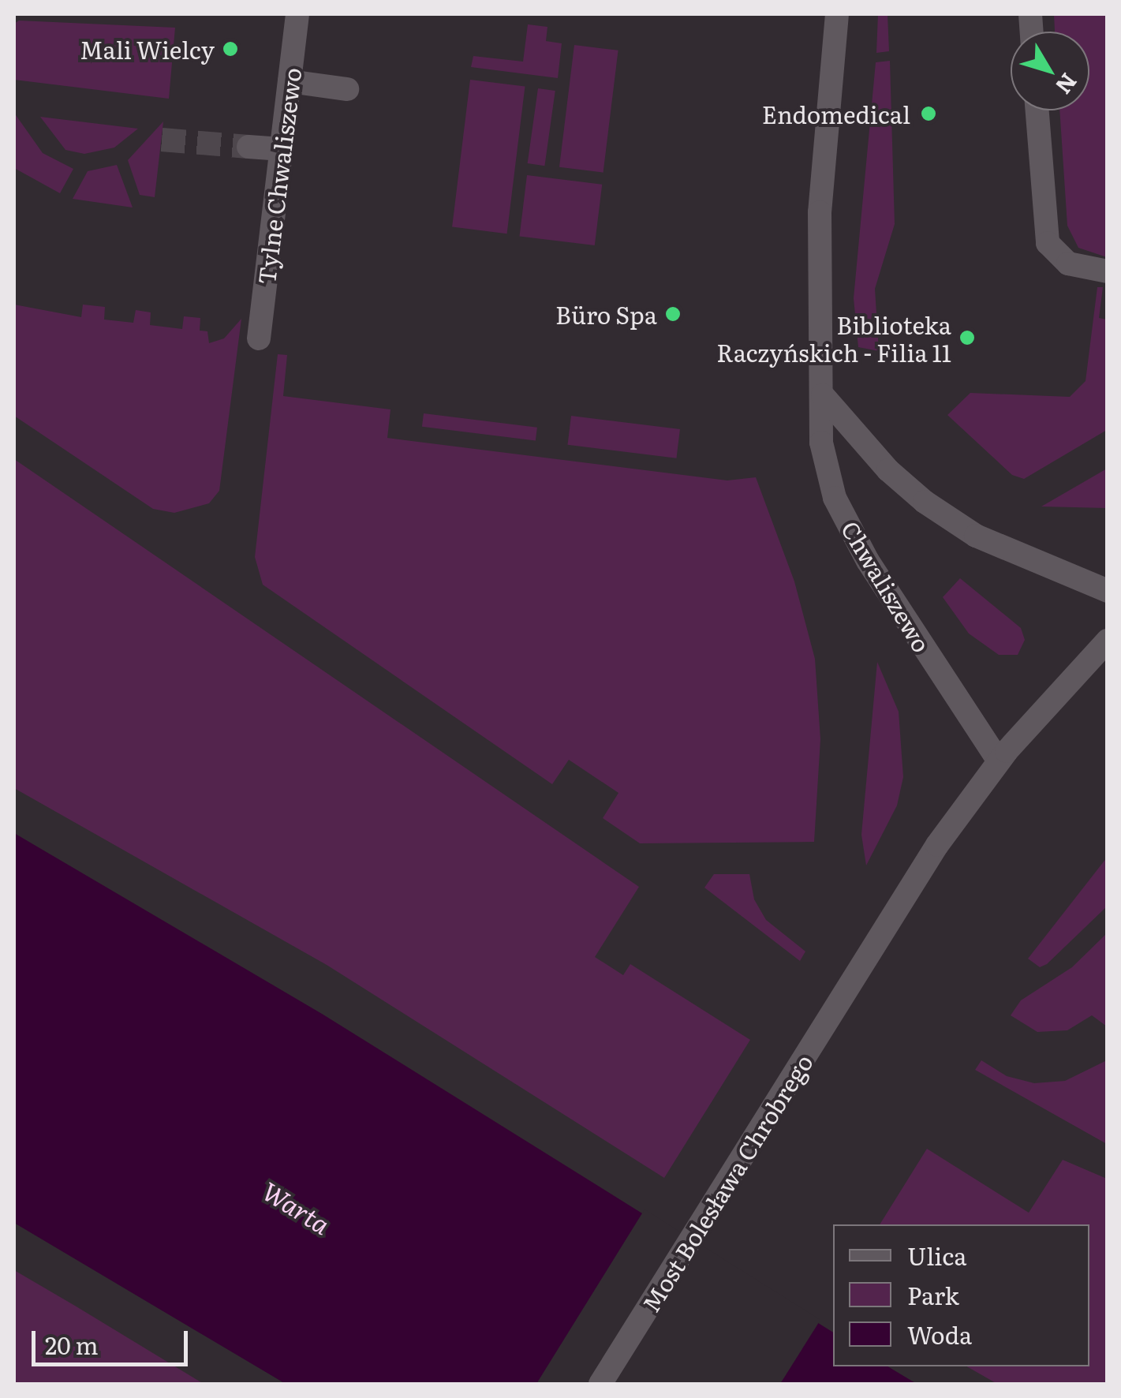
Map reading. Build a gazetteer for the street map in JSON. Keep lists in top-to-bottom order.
{
  "streets": {
    "street": ["Tylne Chwaliszewo", "Chwaliszewo", "Most Bolesława Chrobrego"]
  },
  "crossings": [
    ["Chwaliszewo", "Most Bolesława Chrobrego"]
  ],
  "water": ["Warta"],
  "places": [
    "Mali Wielcy",
    "Endomedical",
    "Büro Spa",
    "Biblioteka Raczyńskich - Filia 11"
  ],
  "legend": ["Ulica", "Park", "Woda"],
  "scale_bar": "20 m",
  "north": "bottom right"
}
